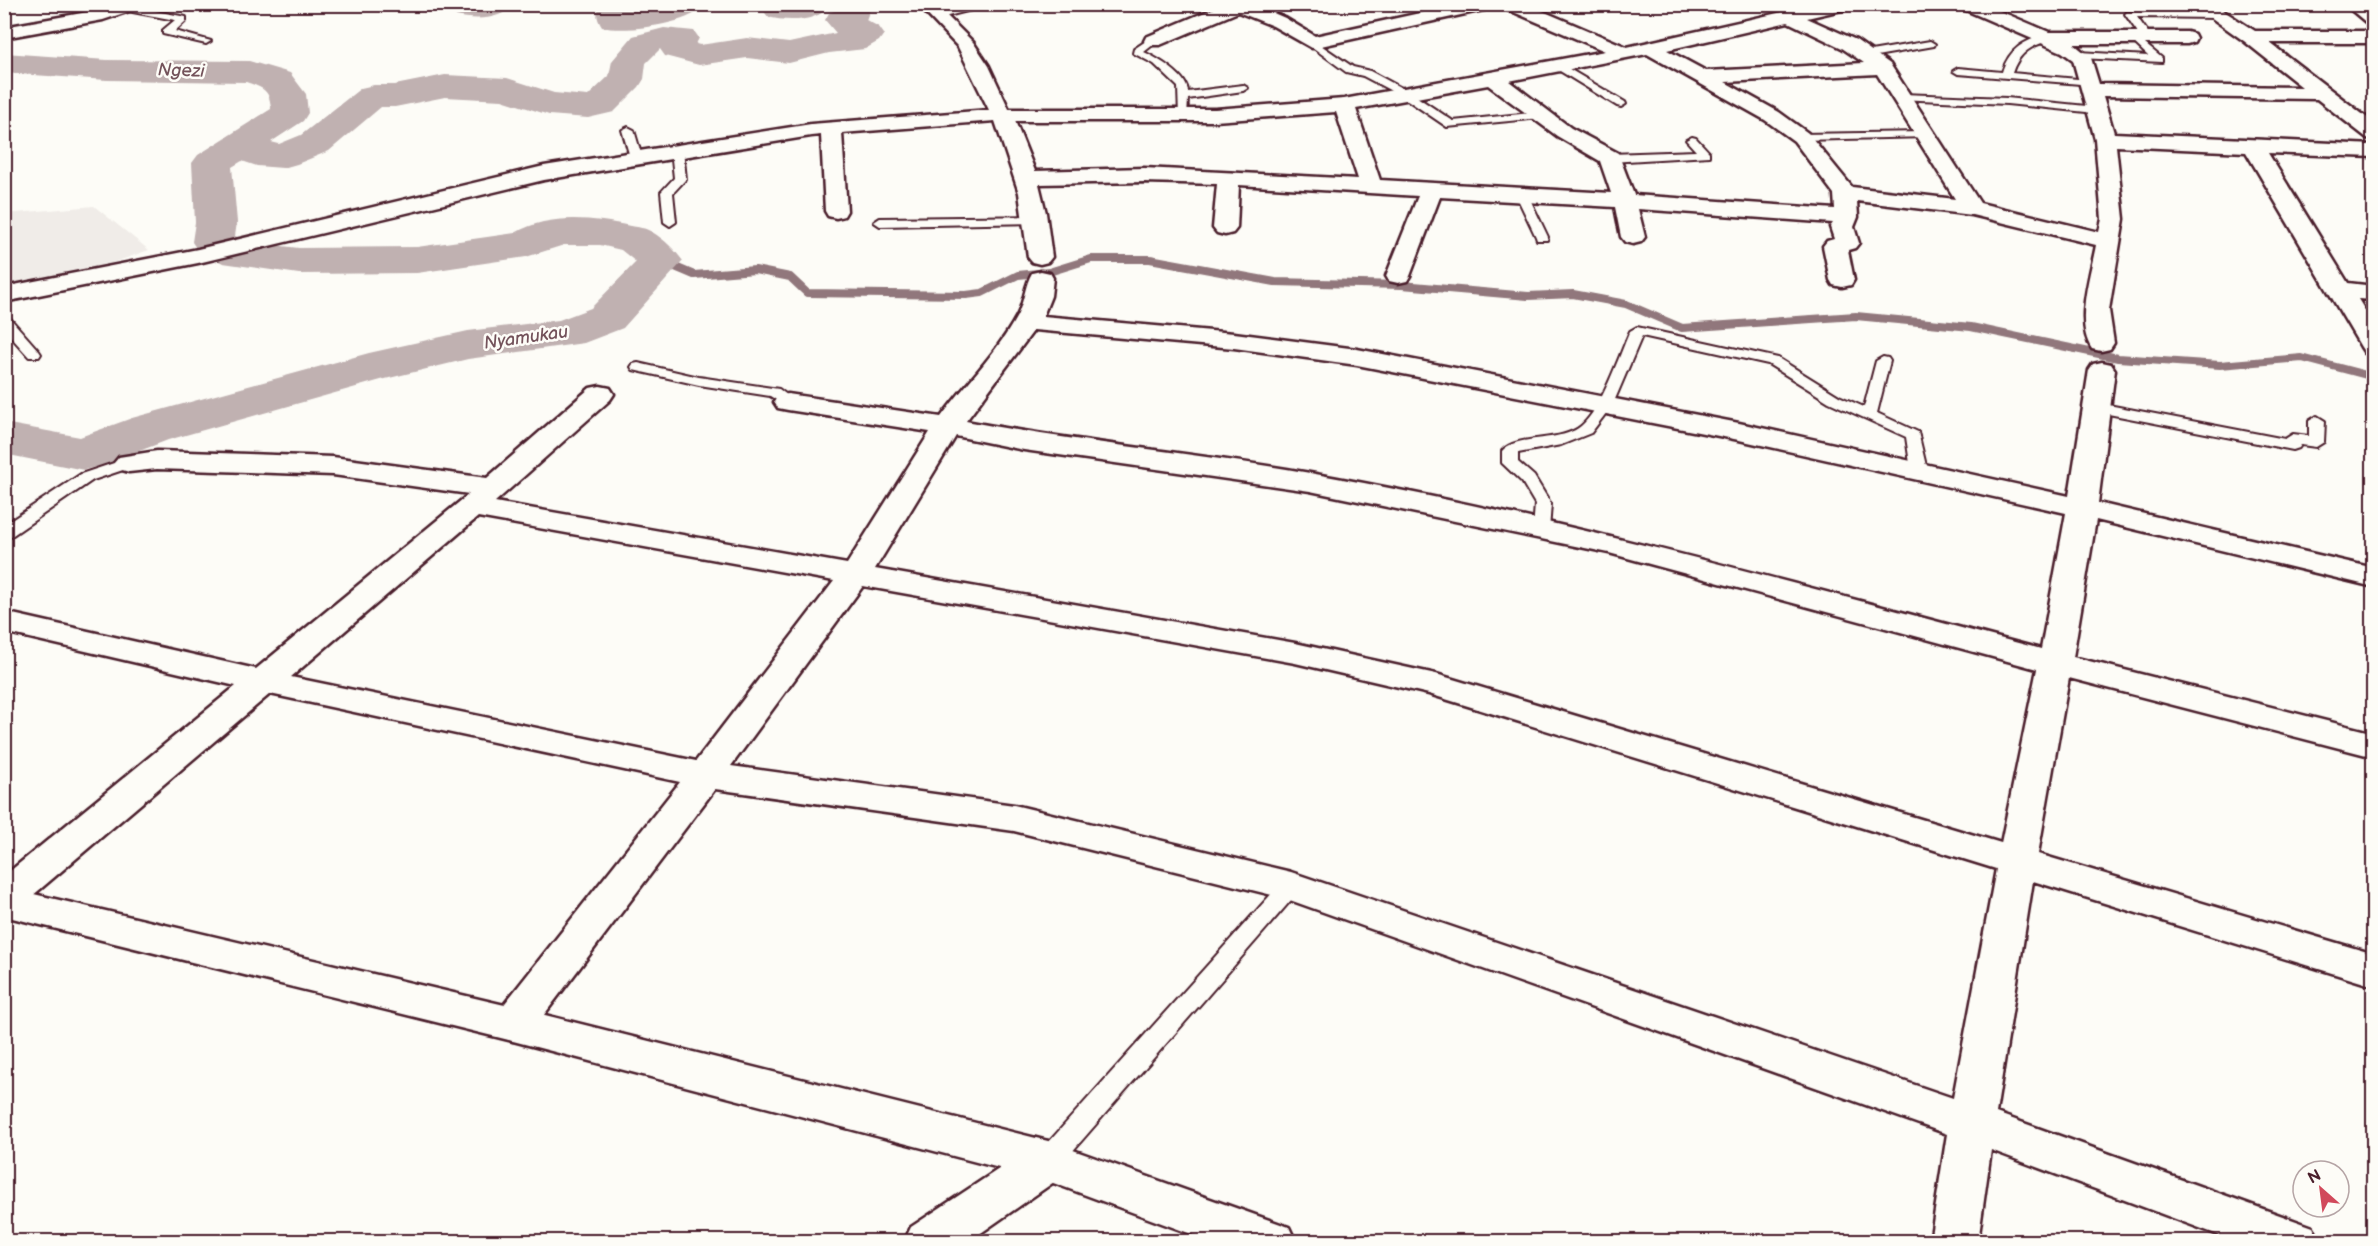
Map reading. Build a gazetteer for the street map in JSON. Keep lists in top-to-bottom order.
{
  "water": ["Ngezi", "Nyamukau"],
  "north": "top left"
}
